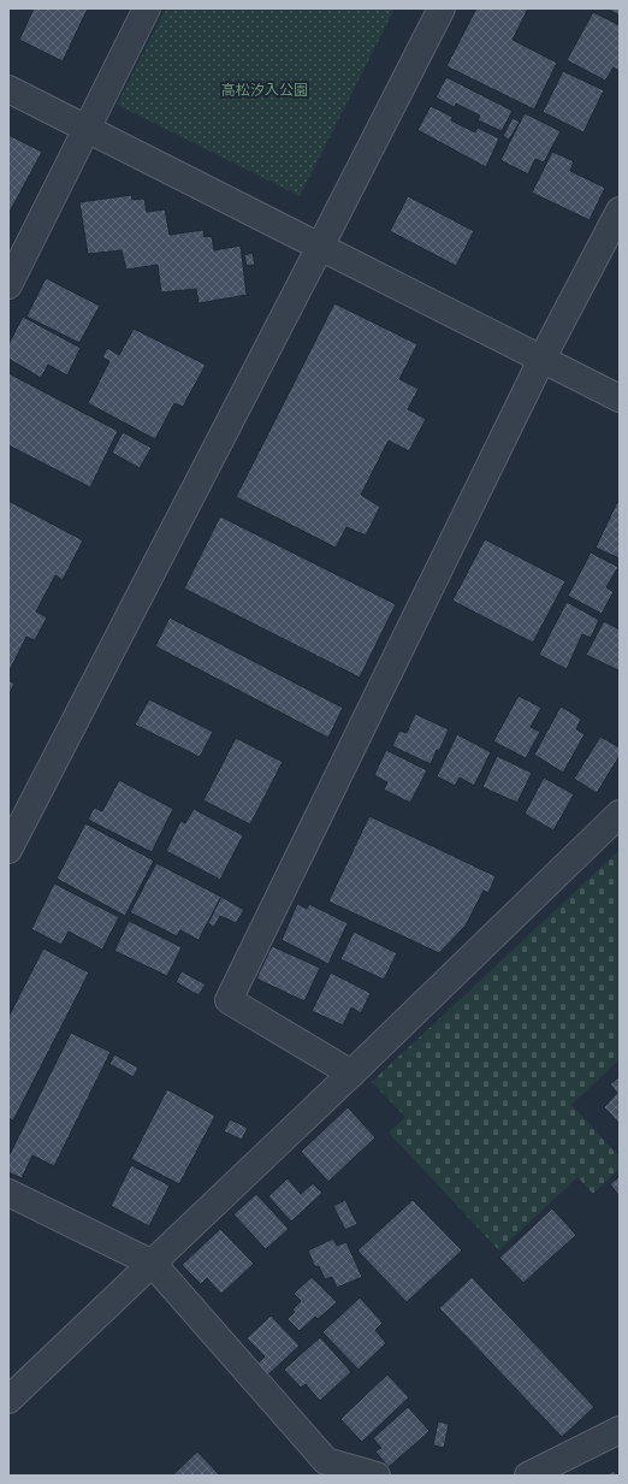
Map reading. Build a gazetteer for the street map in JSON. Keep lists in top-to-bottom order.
{
  "parks": ["高松汐入公園"]
}
